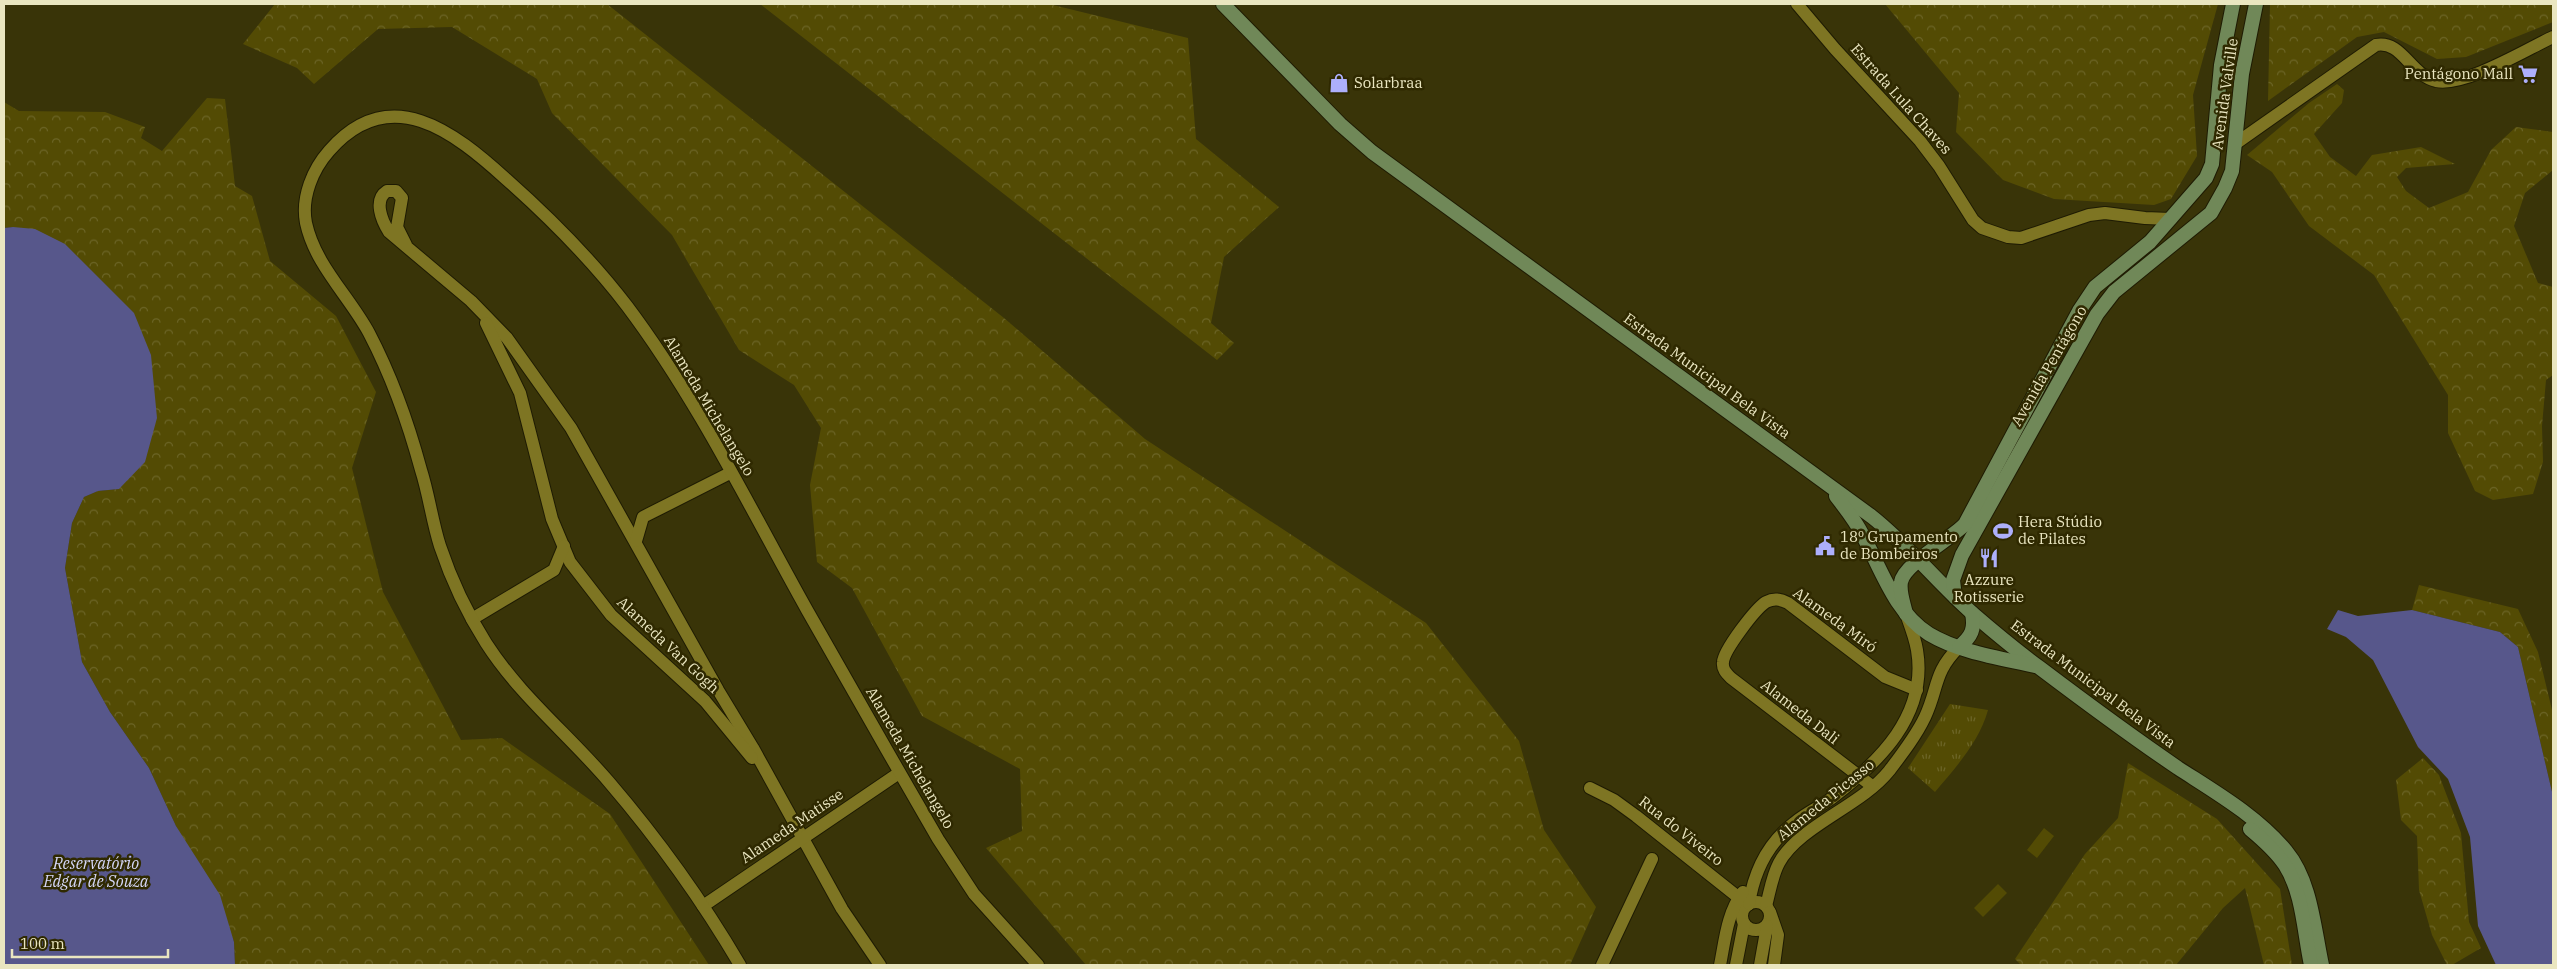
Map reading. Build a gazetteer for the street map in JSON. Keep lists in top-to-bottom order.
{
  "streets": {
    "main road": [
      "Avenida Valville",
      "Avenida Pentágono",
      "Estrada Municipal Bela Vista",
      "Alameda Picasso"
    ],
    "street": [
      "Estrada Lula Chaves",
      "Alameda Michelangelo",
      "Alameda Miró",
      "Alameda Van Gogh",
      "Alameda Dali",
      "Alameda Matisse",
      "Rua do Viveiro"
    ]
  },
  "crossings": [
    ["Avenida Valville", "Avenida Pentágono"],
    ["Estrada Lula Chaves", "Avenida Pentágono"],
    ["Avenida Pentágono", "Estrada Municipal Bela Vista"],
    ["Avenida Pentágono", "Alameda Picasso"],
    ["Estrada Municipal Bela Vista", "Alameda Picasso"],
    ["Alameda Michelangelo", "Alameda Matisse"],
    ["Alameda Miró", "Alameda Dali"],
    ["Alameda Miró", "Alameda Picasso"],
    ["Alameda Van Gogh", "Alameda Matisse"],
    ["Alameda Dali", "Alameda Picasso"],
    ["Alameda Picasso", "Rua do Viveiro"]
  ],
  "water": ["Reservatório Edgar de Souza"],
  "places": {
    "supermarket": ["Pentágono Mall"],
    "shop": ["Solarbraa"],
    "sports": ["Hera Stúdio de Pilates"],
    "public building": ["18º Grupamento de Bombeiros"],
    "restaurant": ["Azzure Rotisserie"]
  },
  "scale_bar": "100 m"
}
